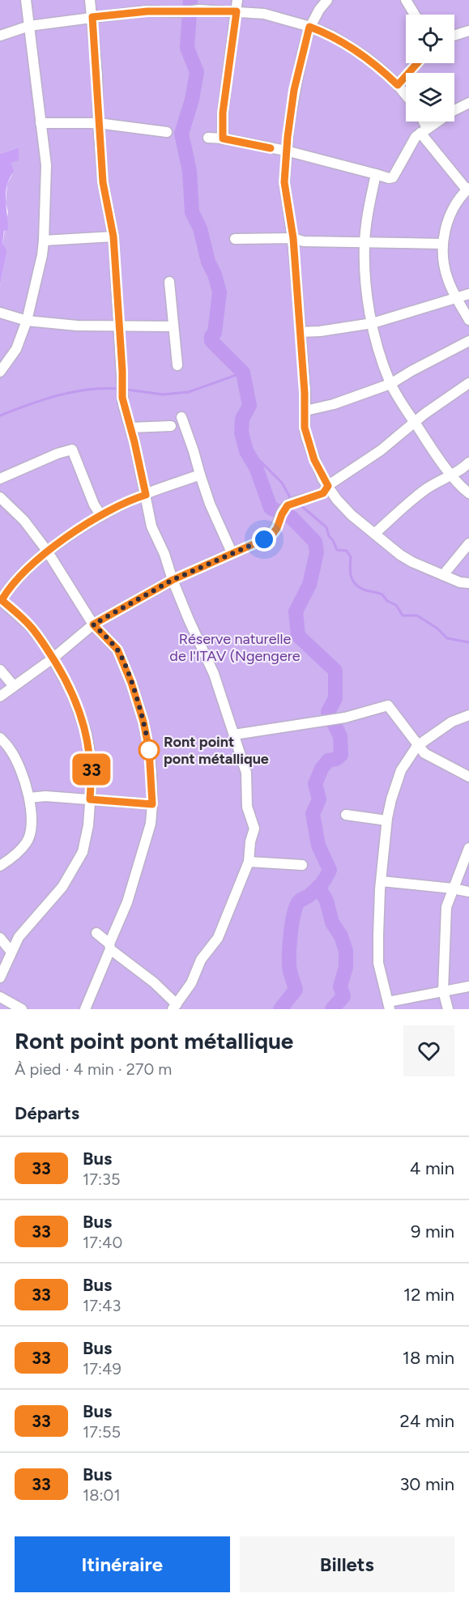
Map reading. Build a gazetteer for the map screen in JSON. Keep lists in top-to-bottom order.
{
  "parks": ["Réserve naturelle de l'ITAV (Ngengere"],
  "places": ["Ront point pont métallique"],
  "lines": ["bus line 33"],
  "page": {
    "on_map": "33",
    "heading": [
      ["Ront point pont métallique", "À pied · 4 min · 270 m"],
      "Départs"
    ],
    "list": [
      {
        "mark": "33",
        "name": "Bus",
        "note": "17:35",
        "value": "4 min"
      },
      {
        "mark": "33",
        "name": "Bus",
        "note": "17:40",
        "value": "9 min"
      },
      {
        "mark": "33",
        "name": "Bus",
        "note": "17:43",
        "value": "12 min"
      },
      {
        "mark": "33",
        "name": "Bus",
        "note": "17:49",
        "value": "18 min"
      },
      {
        "mark": "33",
        "name": "Bus",
        "note": "17:55",
        "value": "24 min"
      },
      {
        "mark": "33",
        "name": "Bus",
        "note": "18:01",
        "value": "30 min"
      }
    ],
    "buttons": ["Itinéraire", "Billets"]
  }
}
